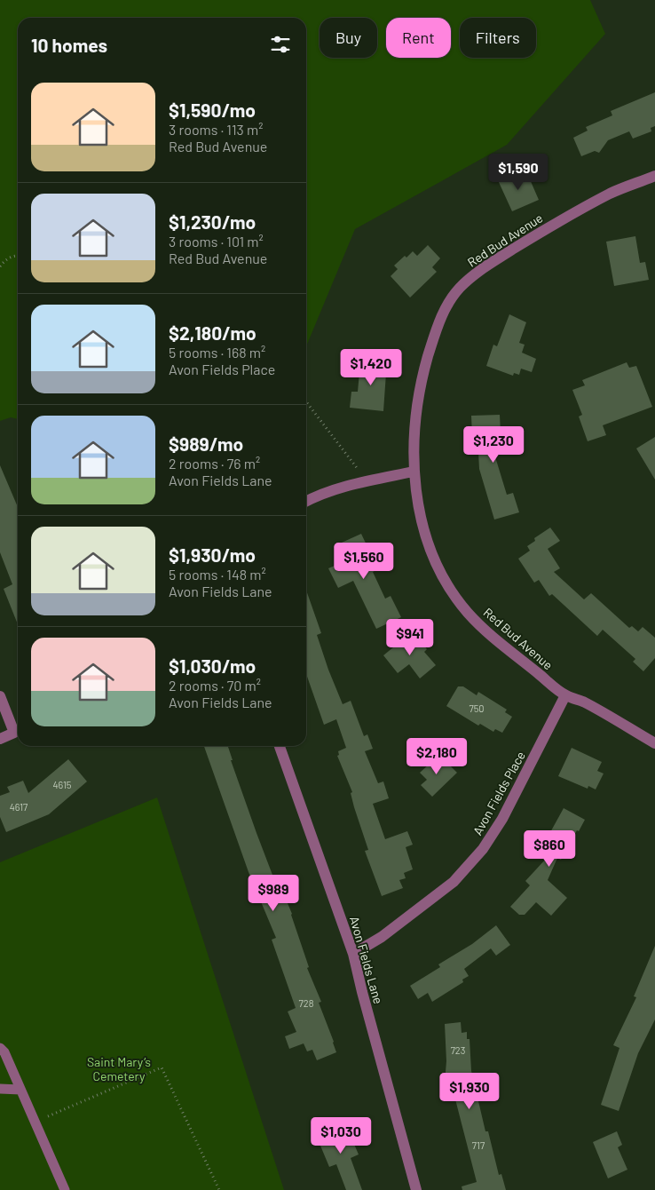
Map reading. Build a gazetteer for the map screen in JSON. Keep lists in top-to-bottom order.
{
  "streets": {
    "street": ["Red Bud Avenue", "Avon Fields Place", "Avon Fields Lane"]
  },
  "crossings": [
    ["Red Bud Avenue", "Avon Fields Place"],
    ["Avon Fields Place", "Avon Fields Lane"]
  ],
  "parks": ["Saint Mary’s Cemetery"],
  "house_numbers": [
    "750",
    "4615",
    "4617",
    "728",
    "723",
    "717"
  ],
  "page": {
    "chip": ["Buy", "Rent", "Filters"],
    "heading": "10 homes",
    "list": [
      {
        "name": "$1,590/mo",
        "note": "3 rooms · 113 m² · Red Bud Avenue"
      },
      {
        "name": "$1,230/mo",
        "note": "3 rooms · 101 m² · Red Bud Avenue"
      },
      {
        "name": "$2,180/mo",
        "note": "5 rooms · 168 m² · Avon Fields Place"
      },
      {
        "name": "$989/mo",
        "note": "2 rooms · 76 m² · Avon Fields Lane"
      },
      {
        "name": "$1,930/mo",
        "note": "5 rooms · 148 m² · Avon Fields Lane"
      },
      {
        "name": "$1,030/mo",
        "note": "2 rooms · 70 m² · Avon Fields Lane"
      }
    ],
    "price": [
      "$1,590",
      "$1,420",
      "$1,230",
      "$1,560",
      "$941",
      "$2,180",
      "$860",
      "$989",
      "$1,930",
      "$1,030"
    ]
  }
}
